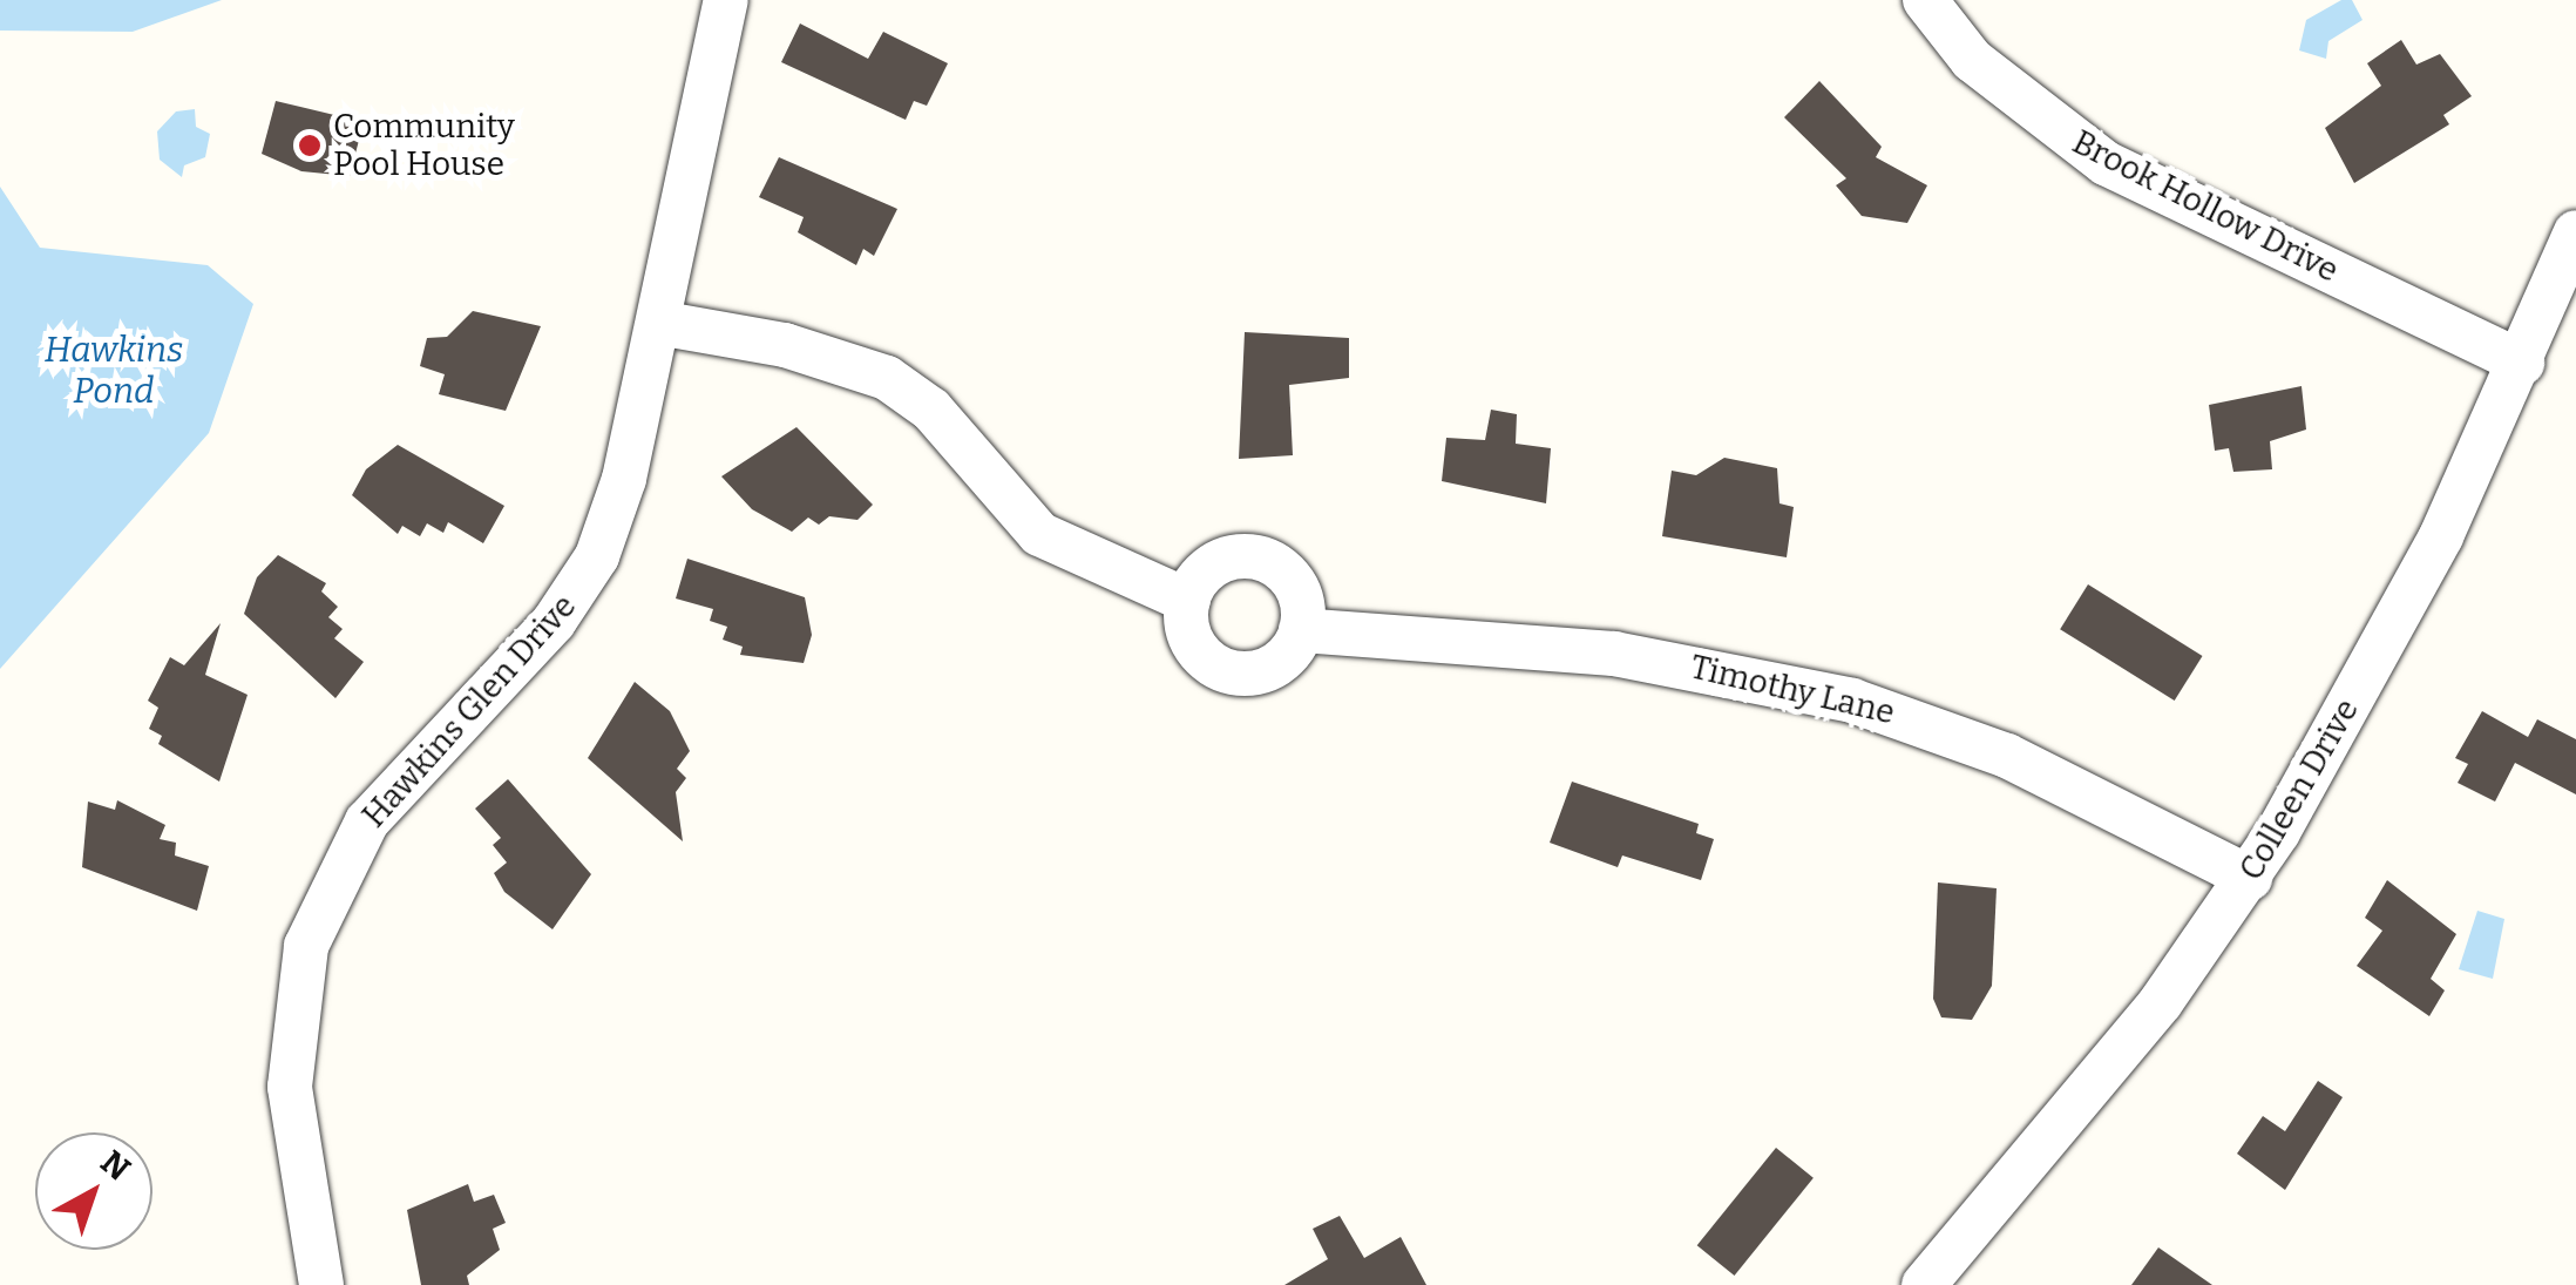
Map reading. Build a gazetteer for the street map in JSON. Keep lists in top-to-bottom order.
{
  "streets": {
    "street": [
      "Brook Hollow Drive",
      "Timothy Lane",
      "Hawkins Glen Drive",
      "Colleen Drive"
    ]
  },
  "crossings": [
    ["Brook Hollow Drive", "Colleen Drive"],
    ["Timothy Lane", "Colleen Drive"]
  ],
  "water": ["Hawkins Pond"],
  "places": ["Community Pool House"],
  "north": "top right"
}
